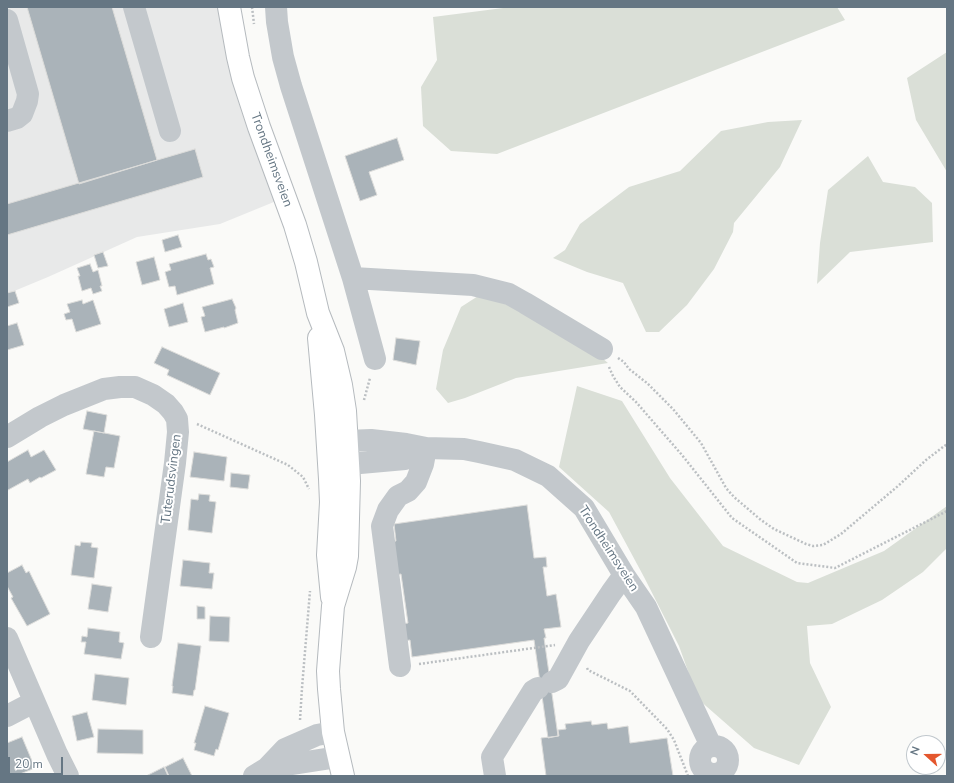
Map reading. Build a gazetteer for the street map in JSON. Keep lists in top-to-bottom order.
{
  "streets": {
    "main road": ["Trondheimsveien"],
    "street": ["Tuterudsvingen"]
  },
  "scale_bar": "20 m",
  "north": "left"
}
